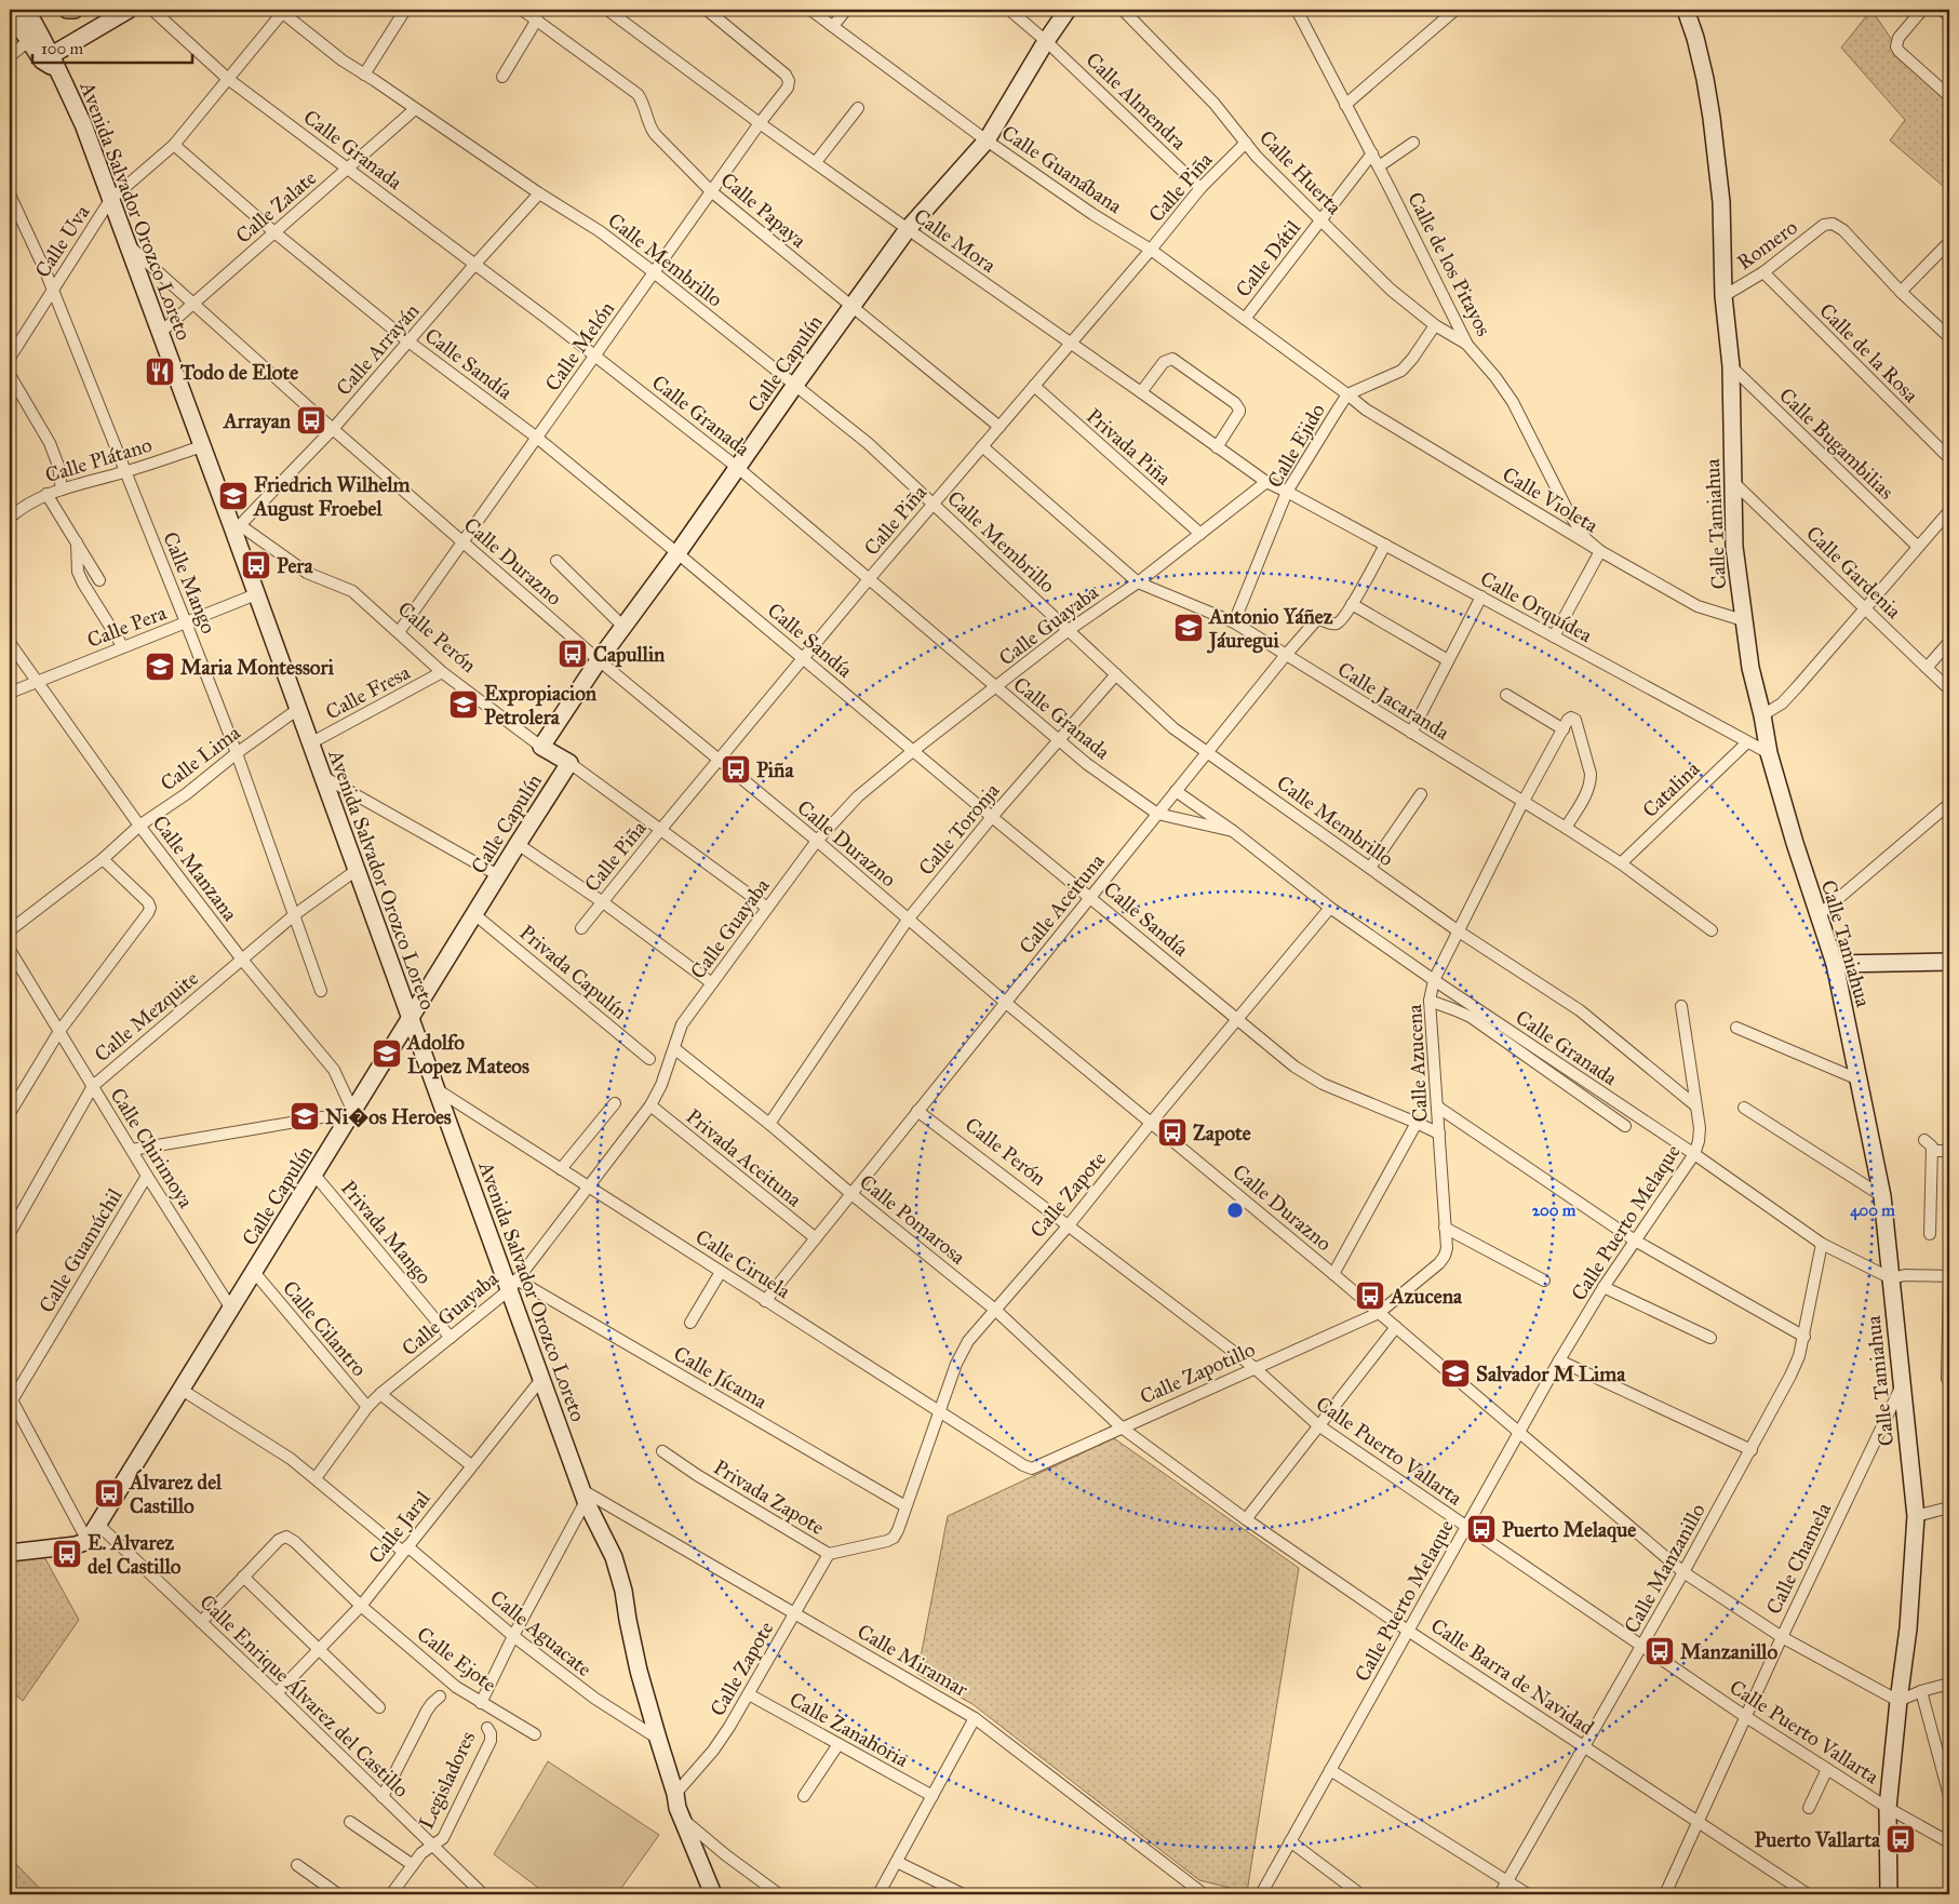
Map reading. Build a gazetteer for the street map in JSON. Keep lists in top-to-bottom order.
{
  "streets": {
    "street": [
      "Calle Almendra",
      "Calle Granada",
      "Calle Guanábana",
      "Calle Huerta",
      "Calle Piña",
      "Calle Zalate",
      "Calle Papaya",
      "Avenida Salvador Orozco Loreto",
      "Calle Mora",
      "Calle Uva",
      "Romero",
      "Calle Dátil",
      "Calle Membrillo",
      "Calle de los Pitayos",
      "Calle Melón",
      "Calle Arrayán",
      "Calle de la Rosa",
      "Calle Sandía",
      "Calle Capulín",
      "Calle Bugambilias",
      "Calle Ejido",
      "Privada Piña",
      "Calle Plátano",
      "Calle Violeta",
      "Calle Tamiahua",
      "Calle Durazno",
      "Calle Gardenia",
      "Calle Mango",
      "Calle Orquídea",
      "Calle Guayaba",
      "Calle Pera",
      "Calle Perón",
      "Calle Fresa",
      "Calle Jacaranda",
      "Calle Lima",
      "Catalina",
      "Calle Toronja",
      "Calle Manzana",
      "Calle Aceituna",
      "Privada Capulín",
      "Calle Mezquite",
      "Calle Azucena",
      "Calle Chirimoya",
      "Privada Aceituna",
      "Calle Zapote",
      "Calle Pomarosa",
      "Calle Puerto Melaque",
      "Privada Mango",
      "Calle Guamúchil",
      "Calle Ciruela",
      "Calle Cilantro",
      "Calle Zapotillo",
      "Calle Jícama",
      "Calle Puerto Vallarta",
      "Privada Zapote",
      "Calle Jaral",
      "Calle Chamela",
      "Calle Manzanillo",
      "Calle Aguacate",
      "Calle Ejote",
      "Calle Miramar",
      "Calle Barra de Navidad",
      "Calle Enrique Álvarez del Castillo",
      "Calle Zanahoria",
      "Legisladores"
    ]
  },
  "crossings": [
    ["Calle Almendra", "Calle Piña"],
    ["Calle Almendra", "Calle Capulín"],
    ["Calle Granada", "Calle Piña"],
    ["Calle Granada", "Calle Zalate"],
    ["Calle Granada", "Calle Uva"],
    ["Calle Granada", "Calle Melón"],
    ["Calle Granada", "Calle Arrayán"],
    ["Calle Granada", "Calle Capulín"],
    ["Calle Granada", "Calle Tamiahua"],
    ["Calle Granada", "Calle Guayaba"],
    ["Calle Granada", "Calle Toronja"],
    ["Calle Granada", "Calle Aceituna"],
    ["Calle Granada", "Calle Azucena"],
    ["Calle Granada", "Calle Zapote"],
    ["Calle Granada", "Calle Puerto Melaque"],
    ["Calle Granada", "Calle Manzanillo"],
    ["Calle Guanábana", "Calle Piña"],
    ["Calle Guanábana", "Calle Dátil"],
    ["Calle Guanábana", "Calle Capulín"],
    ["Calle Guanábana", "Calle Ejido"],
    ["Calle Guanábana", "Calle Violeta"],
    ["Calle Huerta", "Calle Piña"],
    ["Calle Huerta", "Calle Dátil"],
    ["Calle Huerta", "Calle de los Pitayos"],
    ["Calle Huerta", "Calle Ejido"],
    ["Calle Piña", "Calle Papaya"],
    ["Calle Piña", "Calle Mora"],
    ["Calle Piña", "Calle Membrillo"],
    ["Calle Piña", "Calle Sandía"],
    ["Calle Piña", "Privada Piña"],
    ["Calle Piña", "Calle Durazno"],
    ["Calle Piña", "Calle Perón"],
    ["Calle Piña", "Calle Jacaranda"],
    ["Calle Zalate", "Avenida Salvador Orozco Loreto"],
    ["Calle Zalate", "Calle Membrillo"],
    ["Calle Zalate", "Calle Sandía"],
    ["Calle Zalate", "Calle Durazno"],
    ["Calle Papaya", "Calle Melón"],
    ["Calle Papaya", "Calle Capulín"],
    ["Avenida Salvador Orozco Loreto", "Calle Uva"],
    ["Avenida Salvador Orozco Loreto", "Calle Arrayán"],
    ["Avenida Salvador Orozco Loreto", "Calle Capulín"],
    ["Avenida Salvador Orozco Loreto", "Calle Plátano"],
    ["Avenida Salvador Orozco Loreto", "Calle Durazno"],
    ["Avenida Salvador Orozco Loreto", "Calle Guayaba"],
    ["Avenida Salvador Orozco Loreto", "Calle Pera"],
    ["Avenida Salvador Orozco Loreto", "Calle Perón"],
    ["Avenida Salvador Orozco Loreto", "Calle Fresa"],
    ["Avenida Salvador Orozco Loreto", "Calle Lima"],
    ["Avenida Salvador Orozco Loreto", "Calle Mezquite"],
    ["Avenida Salvador Orozco Loreto", "Calle Zapote"],
    ["Avenida Salvador Orozco Loreto", "Calle Ciruela"],
    ["Avenida Salvador Orozco Loreto", "Calle Jícama"],
    ["Avenida Salvador Orozco Loreto", "Calle Jaral"],
    ["Avenida Salvador Orozco Loreto", "Calle Aguacate"],
    ["Avenida Salvador Orozco Loreto", "Calle Miramar"],
    ["Calle Mora", "Calle Melón"],
    ["Calle Mora", "Calle Capulín"],
    ["Calle Mora", "Calle Ejido"],
    ["Calle Mora", "Calle Orquídea"],
    ["Calle Mora", "Calle Guayaba"],
    ["Calle Uva", "Calle Membrillo"],
    ["Calle Uva", "Calle Sandía"],
    ["Calle Uva", "Calle Mango"],
    ["Romero", "Calle de la Rosa"],
    ["Romero", "Calle Tamiahua"],
    ["Calle Dátil", "Calle de los Pitayos"],
    ["Calle Membrillo", "Calle Melón"],
    ["Calle Membrillo", "Calle Arrayán"],
    ["Calle Membrillo", "Calle Capulín"],
    ["Calle Membrillo", "Calle Guayaba"],
    ["Calle Membrillo", "Calle Toronja"],
    ["Calle Membrillo", "Calle Aceituna"],
    ["Calle Membrillo", "Calle Azucena"],
    ["Calle Membrillo", "Calle Puerto Melaque"],
    ["Calle de los Pitayos", "Calle Violeta"],
    ["Calle Melón", "Calle Sandía"],
    ["Calle Melón", "Calle Durazno"],
    ["Calle Melón", "Calle Perón"],
    ["Calle Arrayán", "Calle Sandía"],
    ["Calle Arrayán", "Calle Durazno"],
    ["Calle Arrayán", "Calle Perón"],
    ["Calle Sandía", "Calle Capulín"],
    ["Calle Sandía", "Calle Guayaba"],
    ["Calle Sandía", "Calle Toronja"],
    ["Calle Sandía", "Calle Aceituna"],
    ["Calle Sandía", "Calle Azucena"],
    ["Calle Sandía", "Calle Zapote"],
    ["Calle Capulín", "Calle Durazno"],
    ["Calle Capulín", "Calle Perón"],
    ["Calle Capulín", "Calle Manzana"],
    ["Calle Capulín", "Privada Capulín"],
    ["Calle Capulín", "Calle Chirimoya"],
    ["Calle Capulín", "Privada Mango"],
    ["Calle Capulín", "Calle Cilantro"],
    ["Calle Capulín", "Calle Aguacate"],
    ["Calle Capulín", "Calle Enrique Álvarez del Castillo"],
    ["Calle Bugambilias", "Calle Tamiahua"],
    ["Calle Ejido", "Calle Violeta"],
    ["Calle Ejido", "Calle Orquídea"],
    ["Calle Ejido", "Calle Jacaranda"],
    ["Privada Piña", "Calle Guayaba"],
    ["Calle Plátano", "Calle Mango"],
    ["Calle Violeta", "Calle Tamiahua"],
    ["Calle Tamiahua", "Calle Durazno"],
    ["Calle Tamiahua", "Calle Gardenia"],
    ["Calle Tamiahua", "Calle Orquídea"],
    ["Calle Tamiahua", "Calle Puerto Vallarta"],
    ["Calle Tamiahua", "Calle Chamela"],
    ["Calle Durazno", "Calle Guayaba"],
    ["Calle Durazno", "Calle Toronja"],
    ["Calle Durazno", "Calle Aceituna"],
    ["Calle Durazno", "Calle Azucena"],
    ["Calle Durazno", "Calle Zapote"],
    ["Calle Durazno", "Calle Puerto Melaque"],
    ["Calle Durazno", "Calle Zapotillo"],
    ["Calle Durazno", "Calle Chamela"],
    ["Calle Durazno", "Calle Manzanillo"],
    ["Calle Mango", "Calle Pera"],
    ["Calle Mango", "Calle Lima"],
    ["Calle Mango", "Calle Mezquite"],
    ["Calle Orquídea", "Catalina"],
    ["Calle Orquídea", "Calle Aceituna"],
    ["Calle Guayaba", "Calle Perón"],
    ["Calle Guayaba", "Calle Jacaranda"],
    ["Calle Guayaba", "Privada Aceituna"],
    ["Calle Guayaba", "Calle Pomarosa"],
    ["Calle Guayaba", "Privada Mango"],
    ["Calle Guayaba", "Calle Ciruela"],
    ["Calle Guayaba", "Calle Cilantro"],
    ["Calle Guayaba", "Calle Jícama"],
    ["Calle Guayaba", "Calle Aguacate"],
    ["Calle Pera", "Calle Manzana"],
    ["Calle Perón", "Calle Fresa"],
    ["Calle Perón", "Calle Aceituna"],
    ["Calle Perón", "Calle Zapote"],
    ["Calle Perón", "Calle Puerto Vallarta"],
    ["Calle Jacaranda", "Catalina"],
    ["Calle Jacaranda", "Calle Aceituna"],
    ["Calle Jacaranda", "Calle Azucena"],
    ["Calle Lima", "Calle Manzana"],
    ["Calle Toronja", "Calle Pomarosa"],
    ["Calle Manzana", "Calle Mezquite"],
    ["Calle Aceituna", "Privada Aceituna"],
    ["Calle Aceituna", "Calle Pomarosa"],
    ["Calle Aceituna", "Calle Ciruela"],
    ["Calle Mezquite", "Calle Chirimoya"],
    ["Calle Azucena", "Calle Zapotillo"],
    ["Calle Chirimoya", "Calle Guamúchil"],
    ["Calle Zapote", "Calle Pomarosa"],
    ["Calle Zapote", "Calle Ciruela"],
    ["Calle Zapote", "Calle Jícama"],
    ["Calle Zapote", "Calle Puerto Vallarta"],
    ["Calle Zapote", "Privada Zapote"],
    ["Calle Zapote", "Calle Miramar"],
    ["Calle Zapote", "Calle Zanahoria"],
    ["Calle Pomarosa", "Calle Zapotillo"],
    ["Calle Pomarosa", "Calle Barra de Navidad"],
    ["Calle Puerto Melaque", "Calle Puerto Vallarta"],
    ["Calle Puerto Melaque", "Calle Barra de Navidad"],
    ["Calle Ciruela", "Calle Zapotillo"],
    ["Calle Cilantro", "Calle Jaral"],
    ["Calle Zapotillo", "Calle Puerto Vallarta"],
    ["Calle Zapotillo", "Calle Barra de Navidad"],
    ["Calle Puerto Vallarta", "Calle Chamela"],
    ["Calle Puerto Vallarta", "Calle Manzanillo"],
    ["Calle Jaral", "Calle Aguacate"],
    ["Calle Jaral", "Calle Ejote"],
    ["Calle Jaral", "Calle Enrique Álvarez del Castillo"],
    ["Calle Chamela", "Calle Barra de Navidad"],
    ["Calle Manzanillo", "Calle Barra de Navidad"],
    ["Calle Enrique Álvarez del Castillo", "Legisladores"]
  ],
  "places": {
    "restaurant": ["Todo de Elote"],
    "bus stop": [
      "Arrayan",
      "Pera",
      "Capullin",
      "Piña",
      "Zapote",
      "Azucena",
      "Álvarez del Castillo",
      "Puerto Melaque",
      "E. Alvarez del Castillo",
      "Manzanillo",
      "Puerto Vallarta"
    ],
    "school or university": [
      "Friedrich Wilhelm August Froebel",
      "Antonio Yáñez Jáuregui",
      "Maria Montessori",
      "Expropiacion Petrolera",
      "Adolfo Lopez Mateos",
      "Ni�os Heroes",
      "Salvador M Lima"
    ]
  },
  "scale_bar": "100 m",
  "rings": ["200 m", "400 m"]
}
